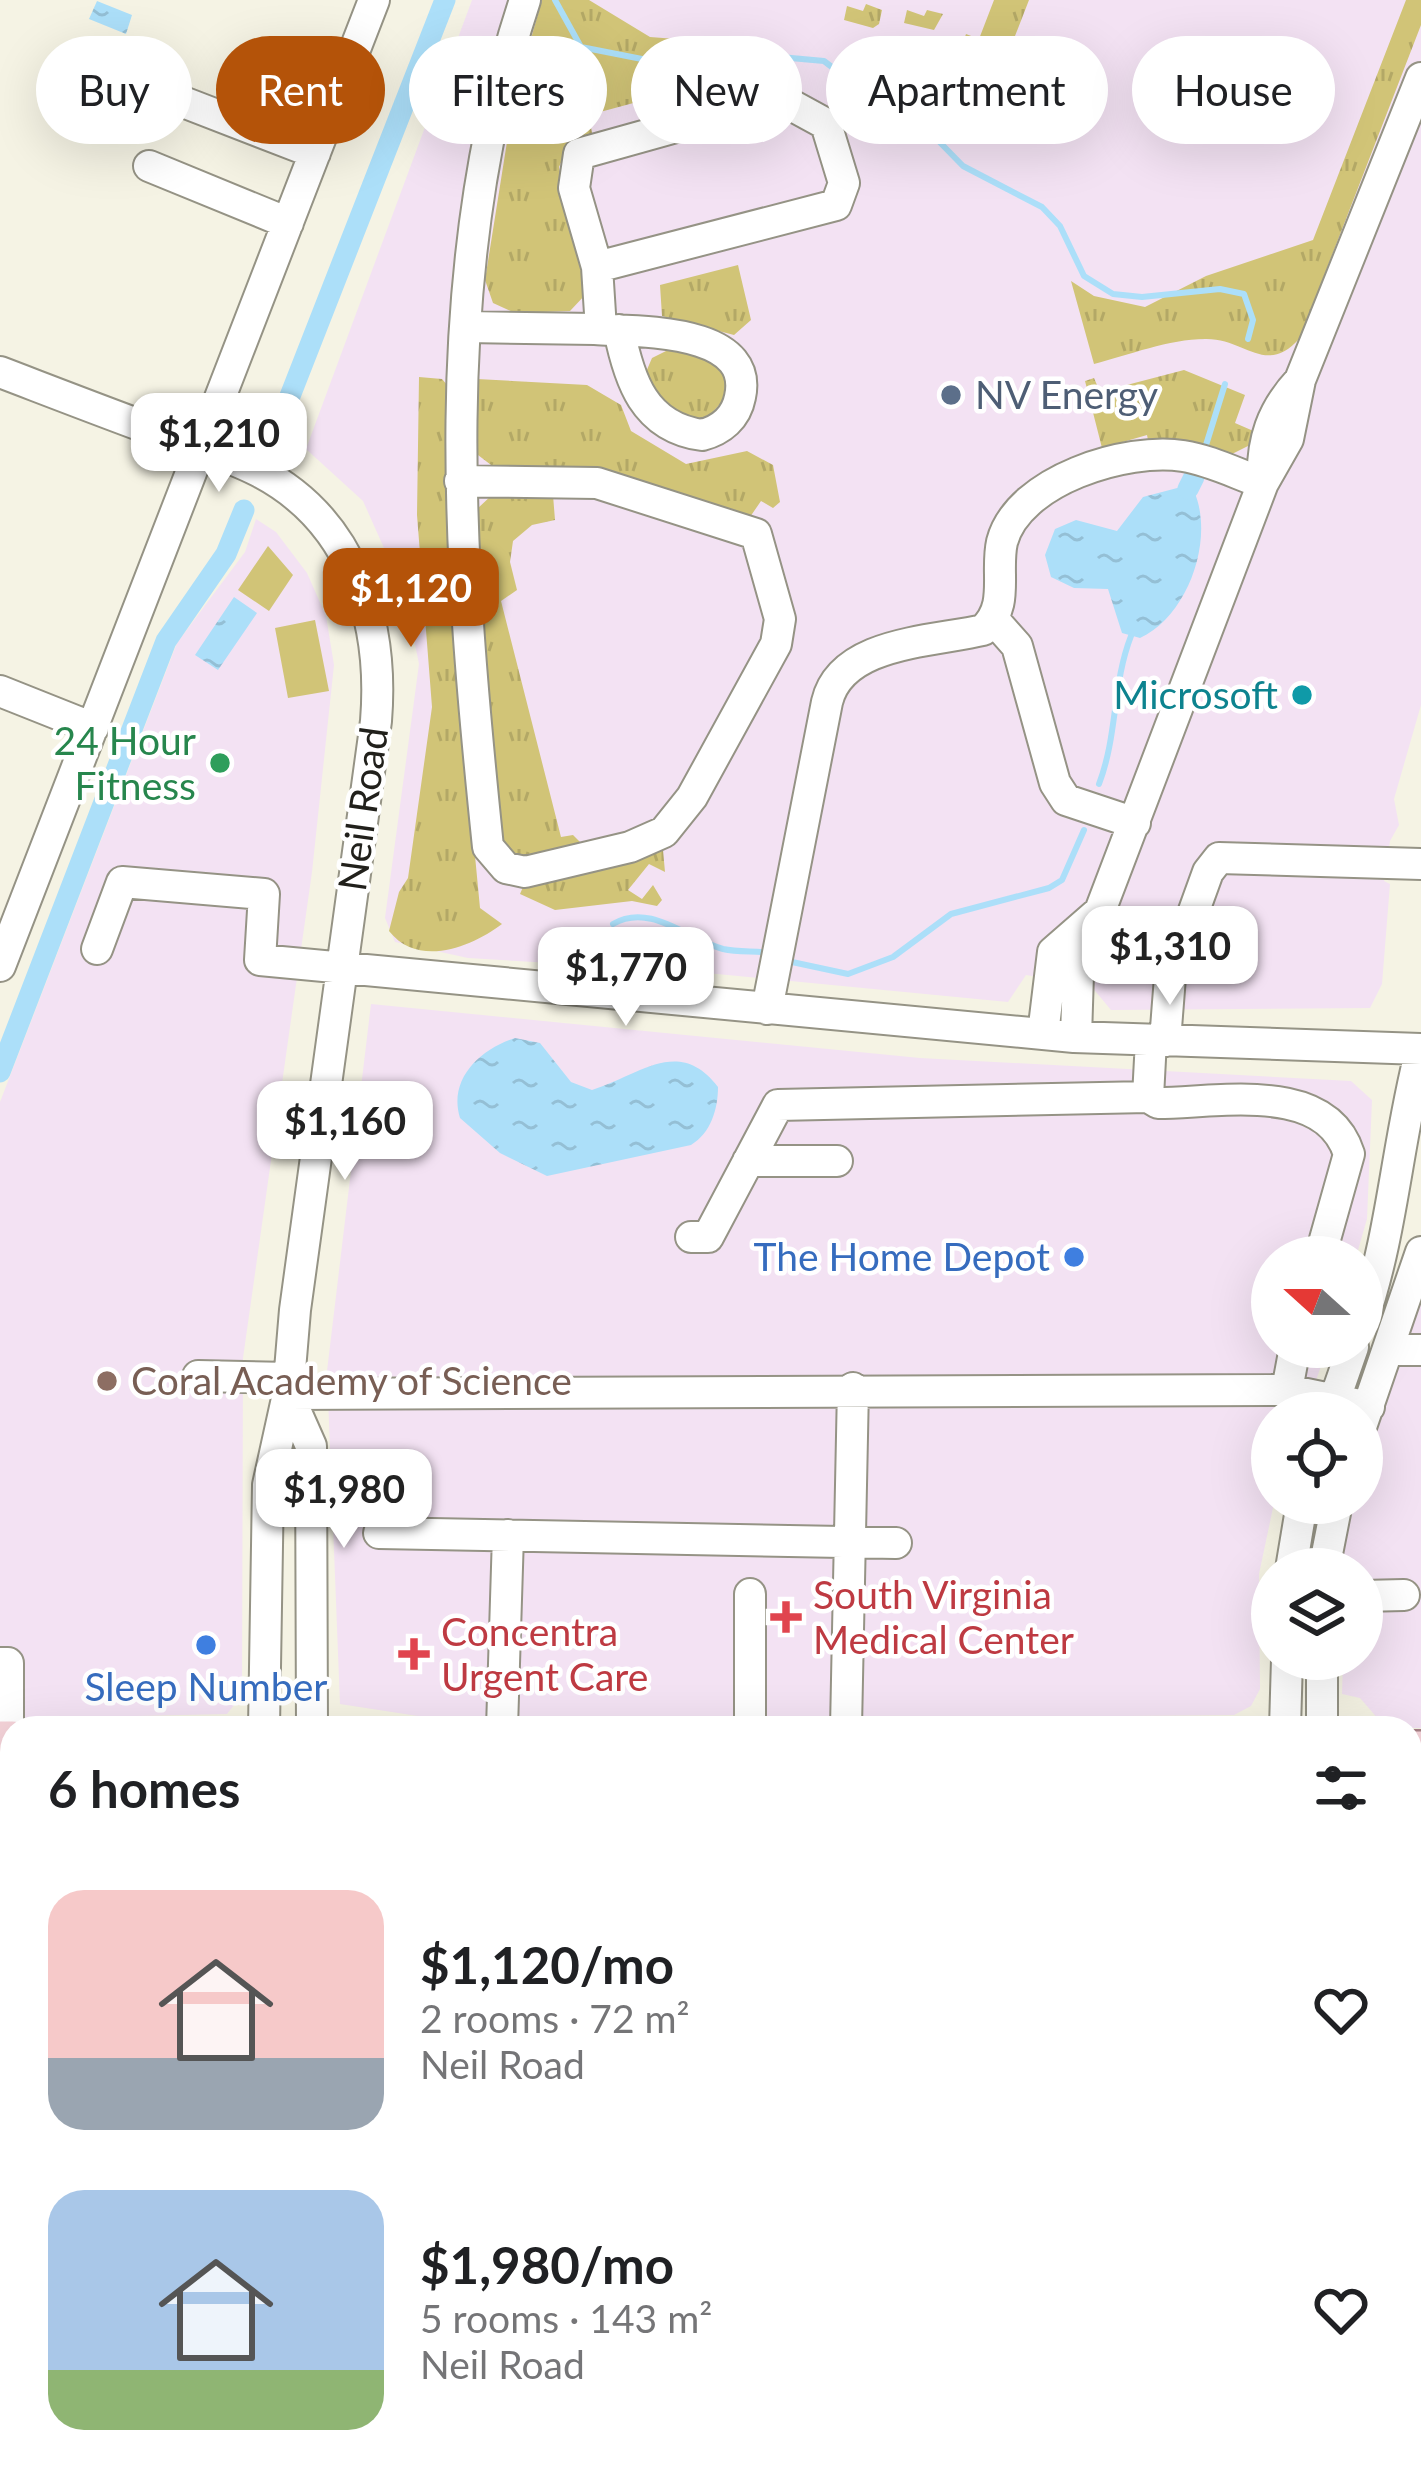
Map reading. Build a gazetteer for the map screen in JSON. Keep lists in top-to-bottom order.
{
  "streets": {
    "street": ["Neil Road"]
  },
  "places": {
    "other": [
      "NV Energy",
      "Microsoft",
      "24 Hour Fitness",
      "The Home Depot",
      "Coral Academy of Science",
      "Sleep Number"
    ],
    "health": ["South Virginia Medical Center", "Concentra Urgent Care"]
  },
  "north": "left",
  "page": {
    "chip": [
      "Buy",
      "Rent",
      "Filters",
      "New",
      "Apartment",
      "House"
    ],
    "price": [
      "$1,210",
      "$1,120",
      "$1,310",
      "$1,770",
      "$1,160",
      "$1,980"
    ],
    "heading": "6 homes",
    "list": [
      {
        "name": "$1,120/mo",
        "note": "2 rooms · 72 m² · Neil Road"
      },
      {
        "name": "$1,980/mo",
        "note": "5 rooms · 143 m² · Neil Road"
      }
    ]
  }
}
